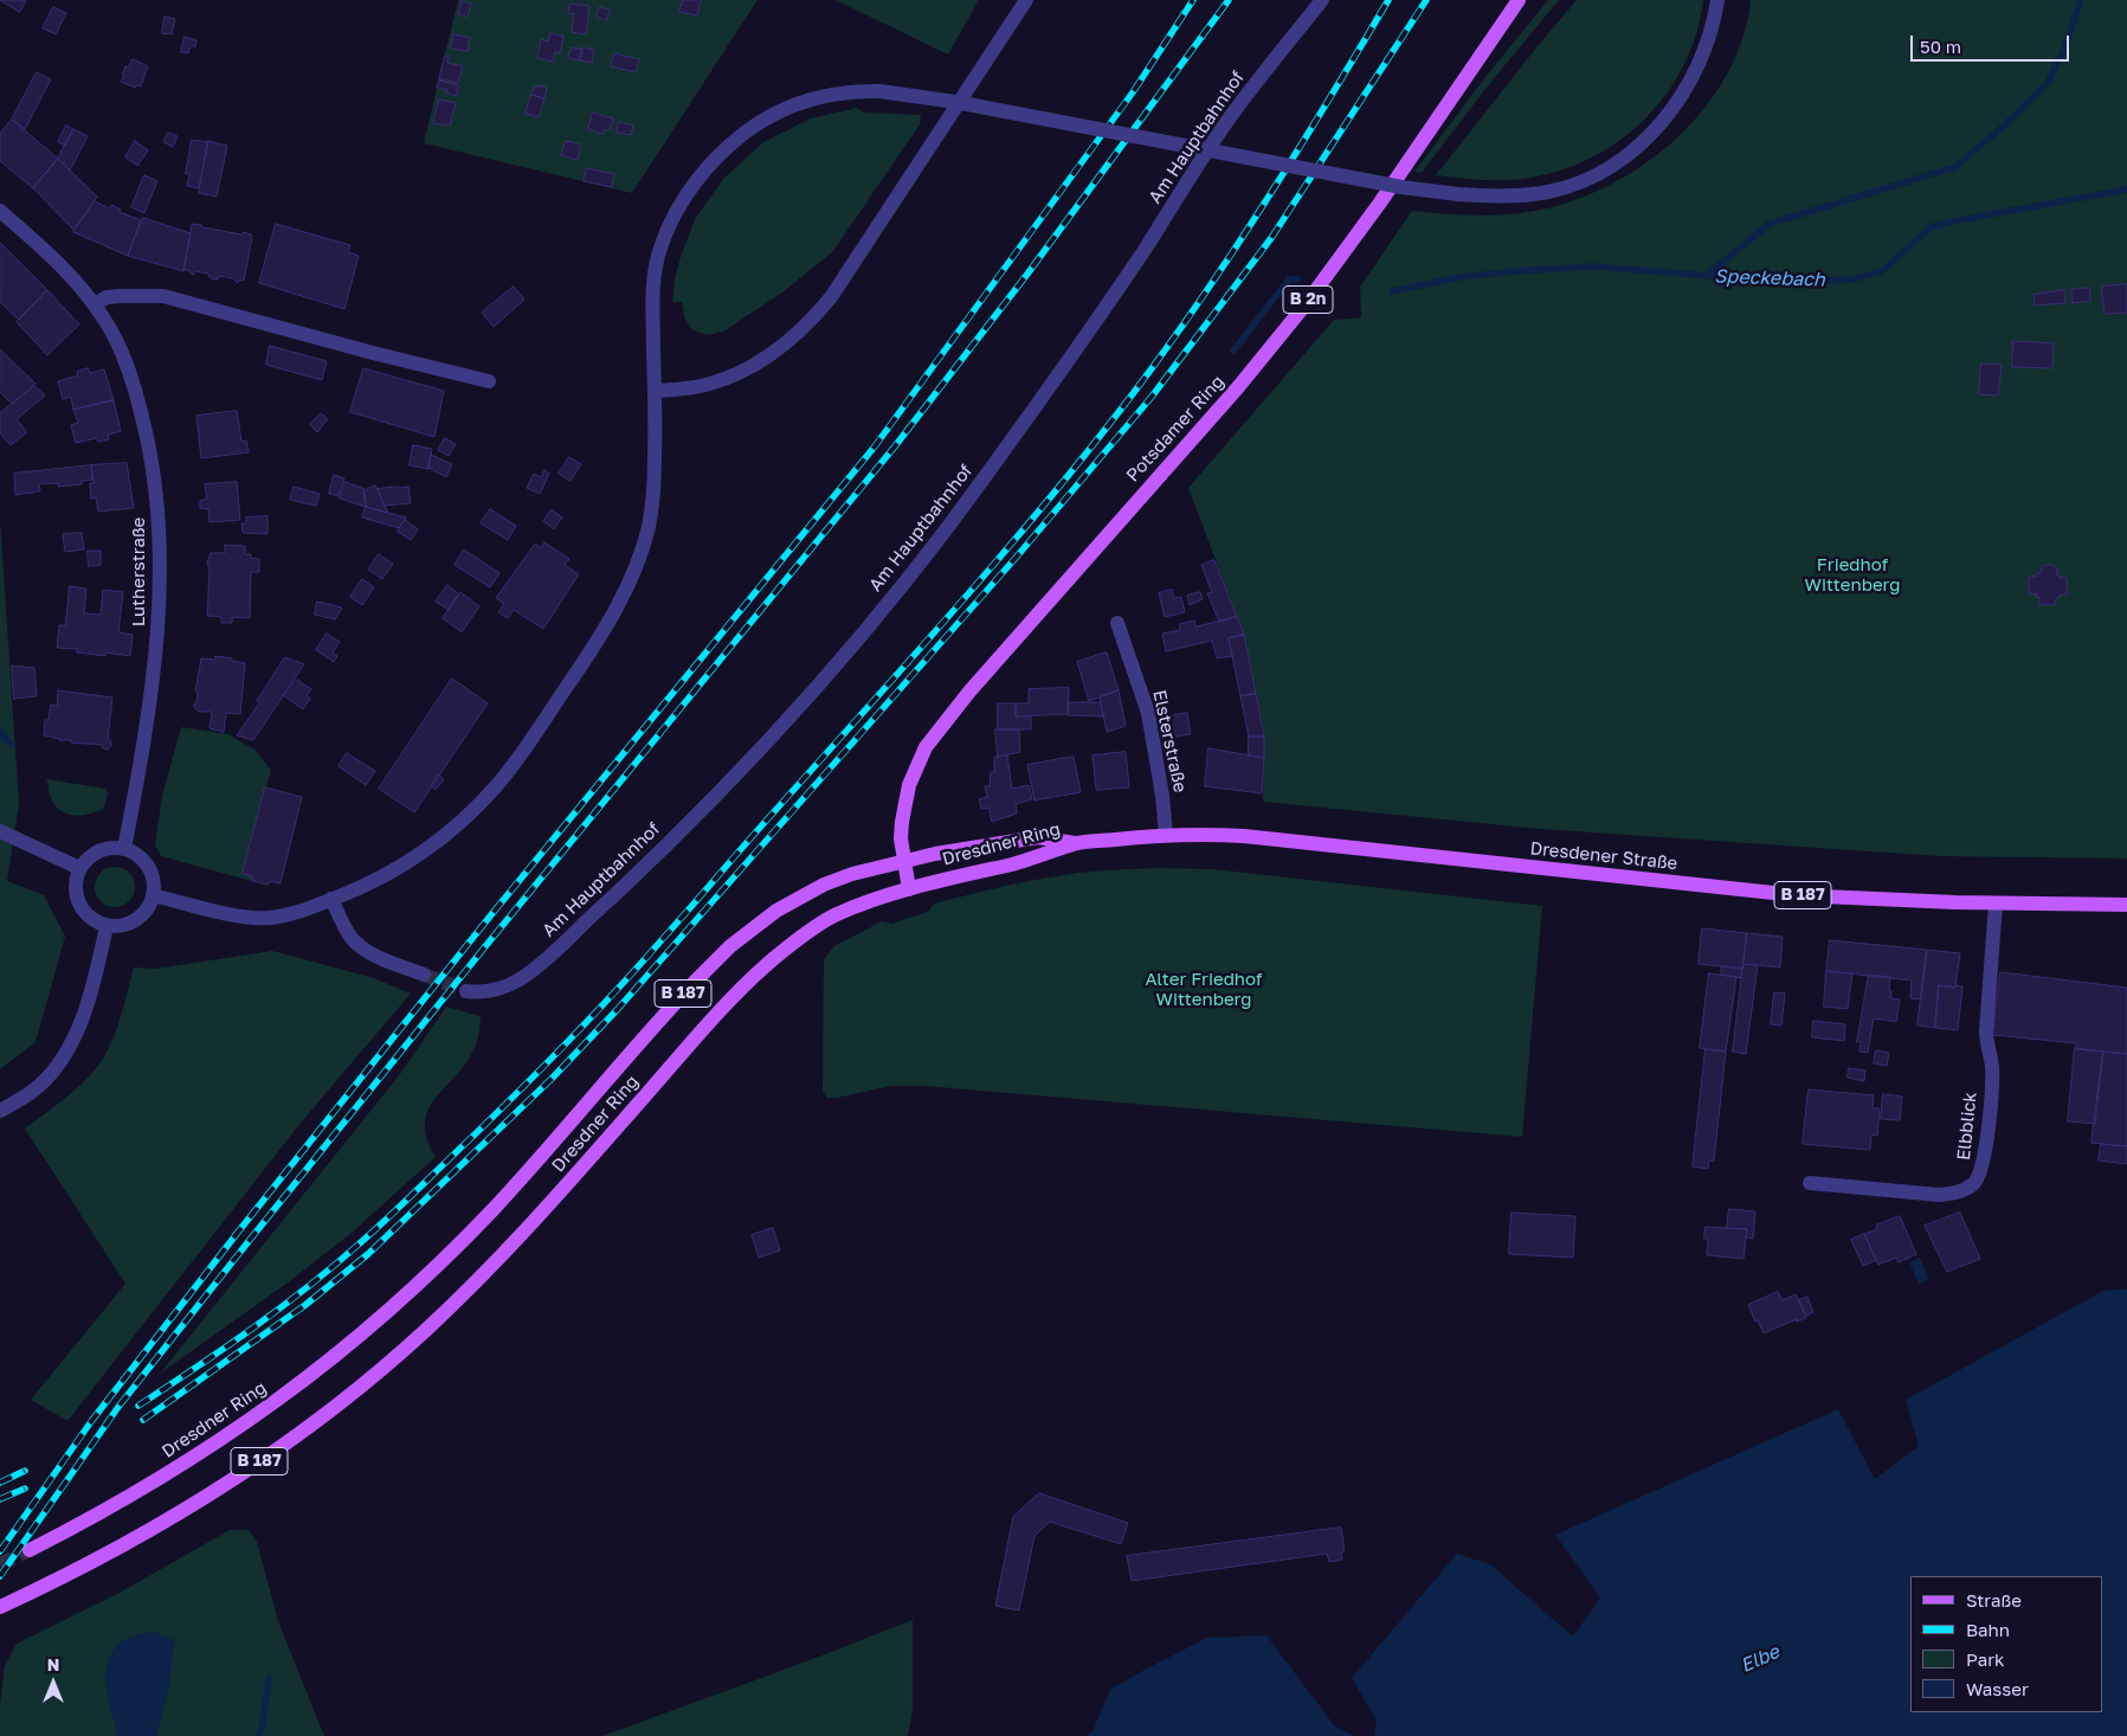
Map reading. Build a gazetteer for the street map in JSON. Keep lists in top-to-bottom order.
{
  "streets": {
    "main road": [
      "B 2n",
      "Potsdamer Ring",
      "Dresdner Ring",
      "Dresdener Straße",
      "B 187"
    ],
    "street": [
      "Am Hauptbahnhof",
      "Lutherstraße",
      "Elsterstraße",
      "Elbblick"
    ]
  },
  "crossings": [
    ["Potsdamer Ring", "Dresdner Ring"],
    ["Elsterstraße", "Dresdener Straße"],
    ["Dresdner Ring", "Dresdener Straße"],
    ["Dresdener Straße", "Elbblick"]
  ],
  "water": ["Speckebach", "Elbe"],
  "parks": ["Friedhof Wittenberg", "Alter Friedhof Wittenberg"],
  "legend": [
    "Straße",
    "Bahn",
    "Park",
    "Wasser"
  ],
  "scale_bar": "50 m",
  "north": "top"
}
